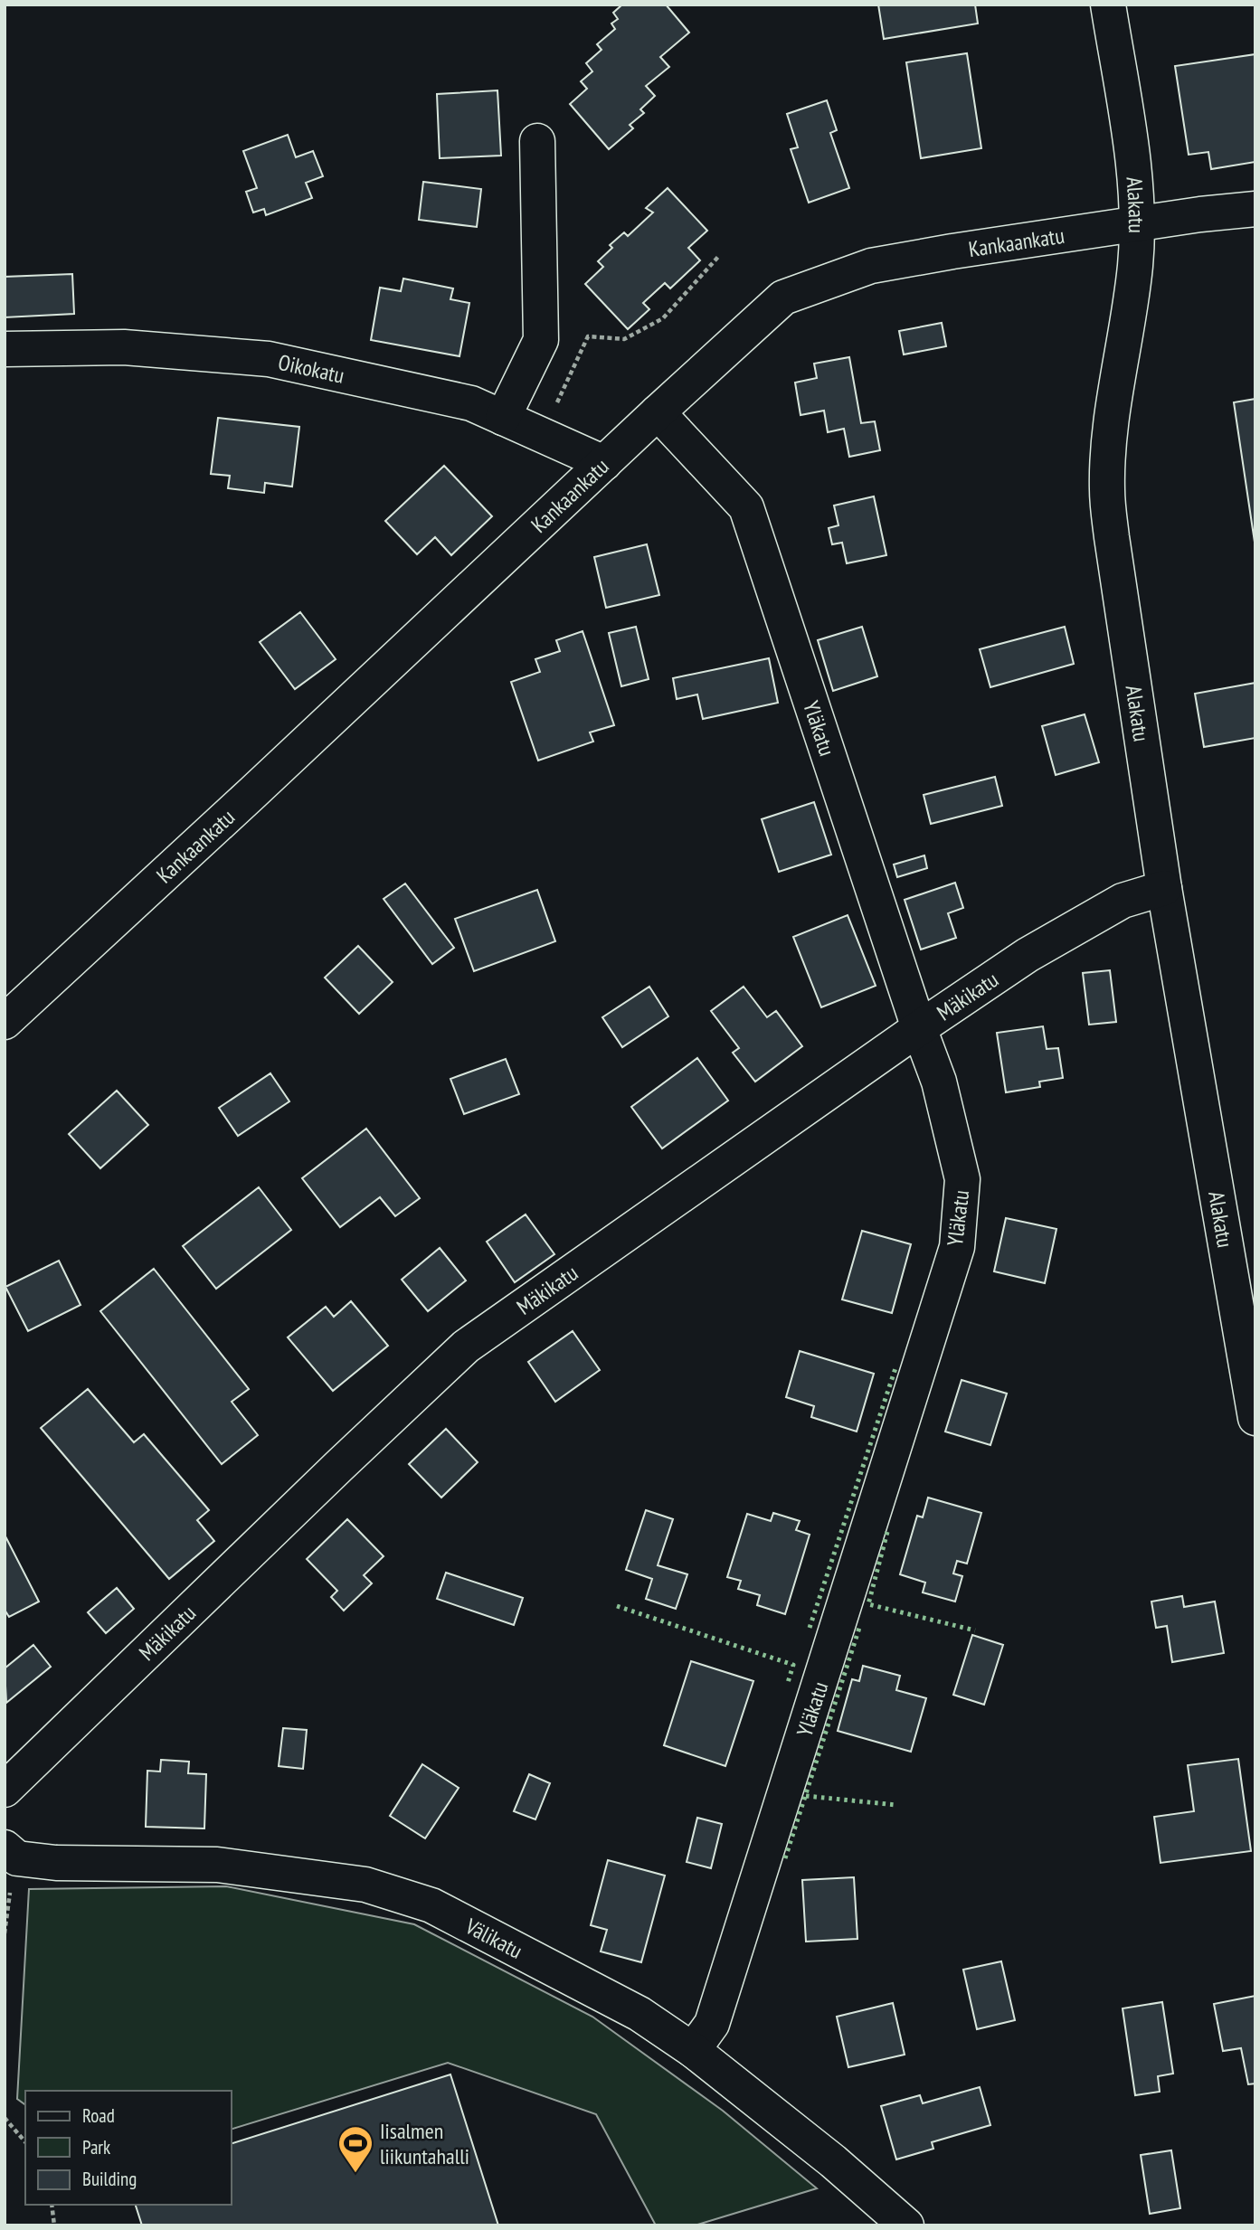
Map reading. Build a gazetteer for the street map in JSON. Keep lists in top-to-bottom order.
{
  "streets": {
    "street": [
      "Alakatu",
      "Kankaankatu",
      "Oikokatu",
      "Yläkatu",
      "Mäkikatu",
      "Välikatu"
    ]
  },
  "crossings": [
    ["Alakatu", "Kankaankatu"],
    ["Alakatu", "Mäkikatu"],
    ["Kankaankatu", "Oikokatu"],
    ["Kankaankatu", "Yläkatu"],
    ["Yläkatu", "Mäkikatu"],
    ["Yläkatu", "Välikatu"]
  ],
  "places": {
    "sports": ["Iisalmen liikuntahalli"]
  },
  "legend": ["Road", "Park", "Building"]
}
